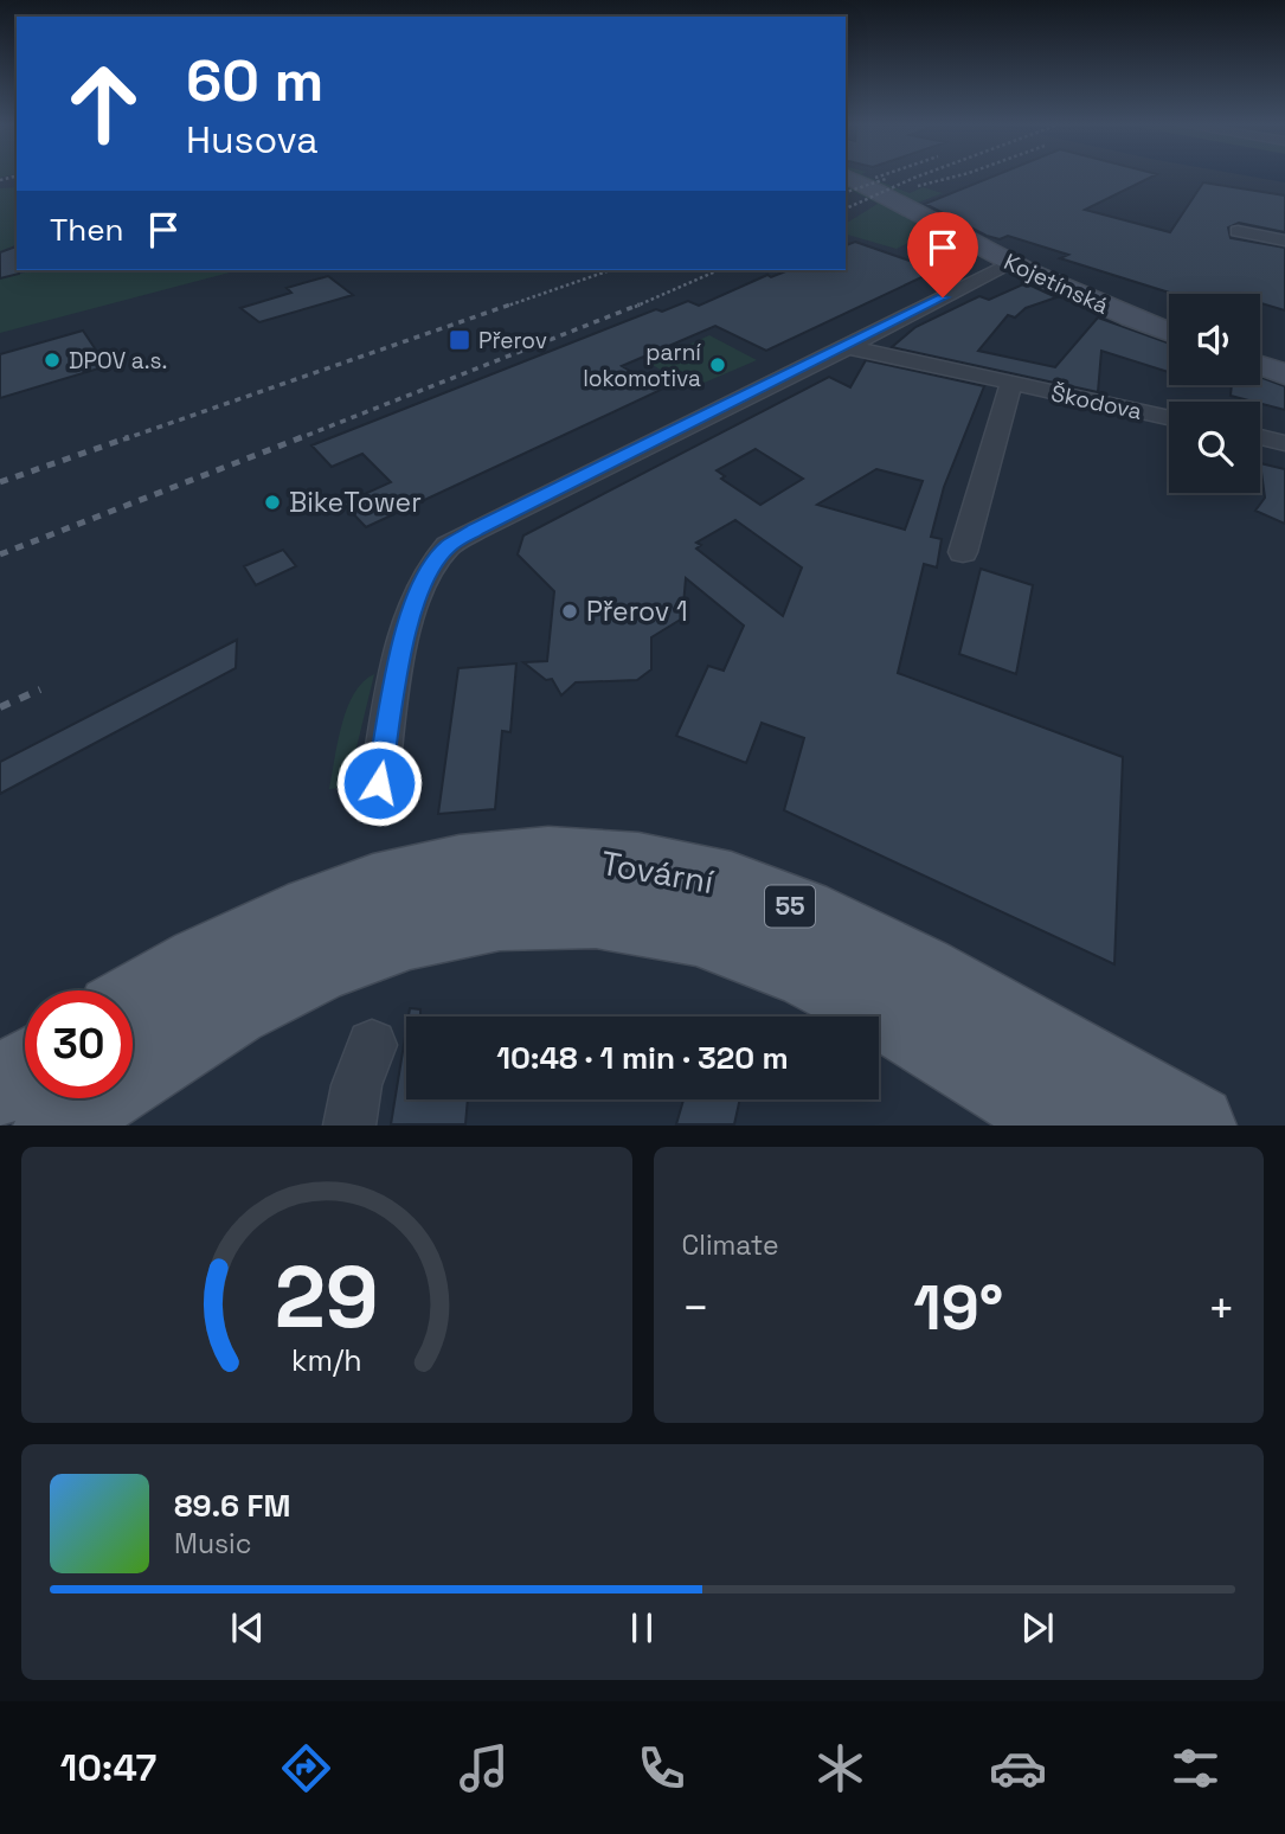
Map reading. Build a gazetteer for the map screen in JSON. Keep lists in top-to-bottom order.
{
  "streets": {
    "main road": ["Kojetínská", "Tovární", "55"],
    "street": ["Škodova"]
  },
  "places": {
    "transit": ["Přerov"],
    "other": [
      "DPOV a.s.",
      "parní lokomotiva",
      "BikeTower",
      "Přerov 1"
    ]
  },
  "page": {
    "turn": ["60 m", "Husova"],
    "then": "Then",
    "limit": "30",
    "trip": "10:48 · 1 min · 320 m",
    "tile": "Climate",
    "heat": ["−", "19°", "+"],
    "song": ["89.6 FM", "Music"],
    "tabs": "10:47",
    "gauge": ["29", "km/h"]
  }
}
